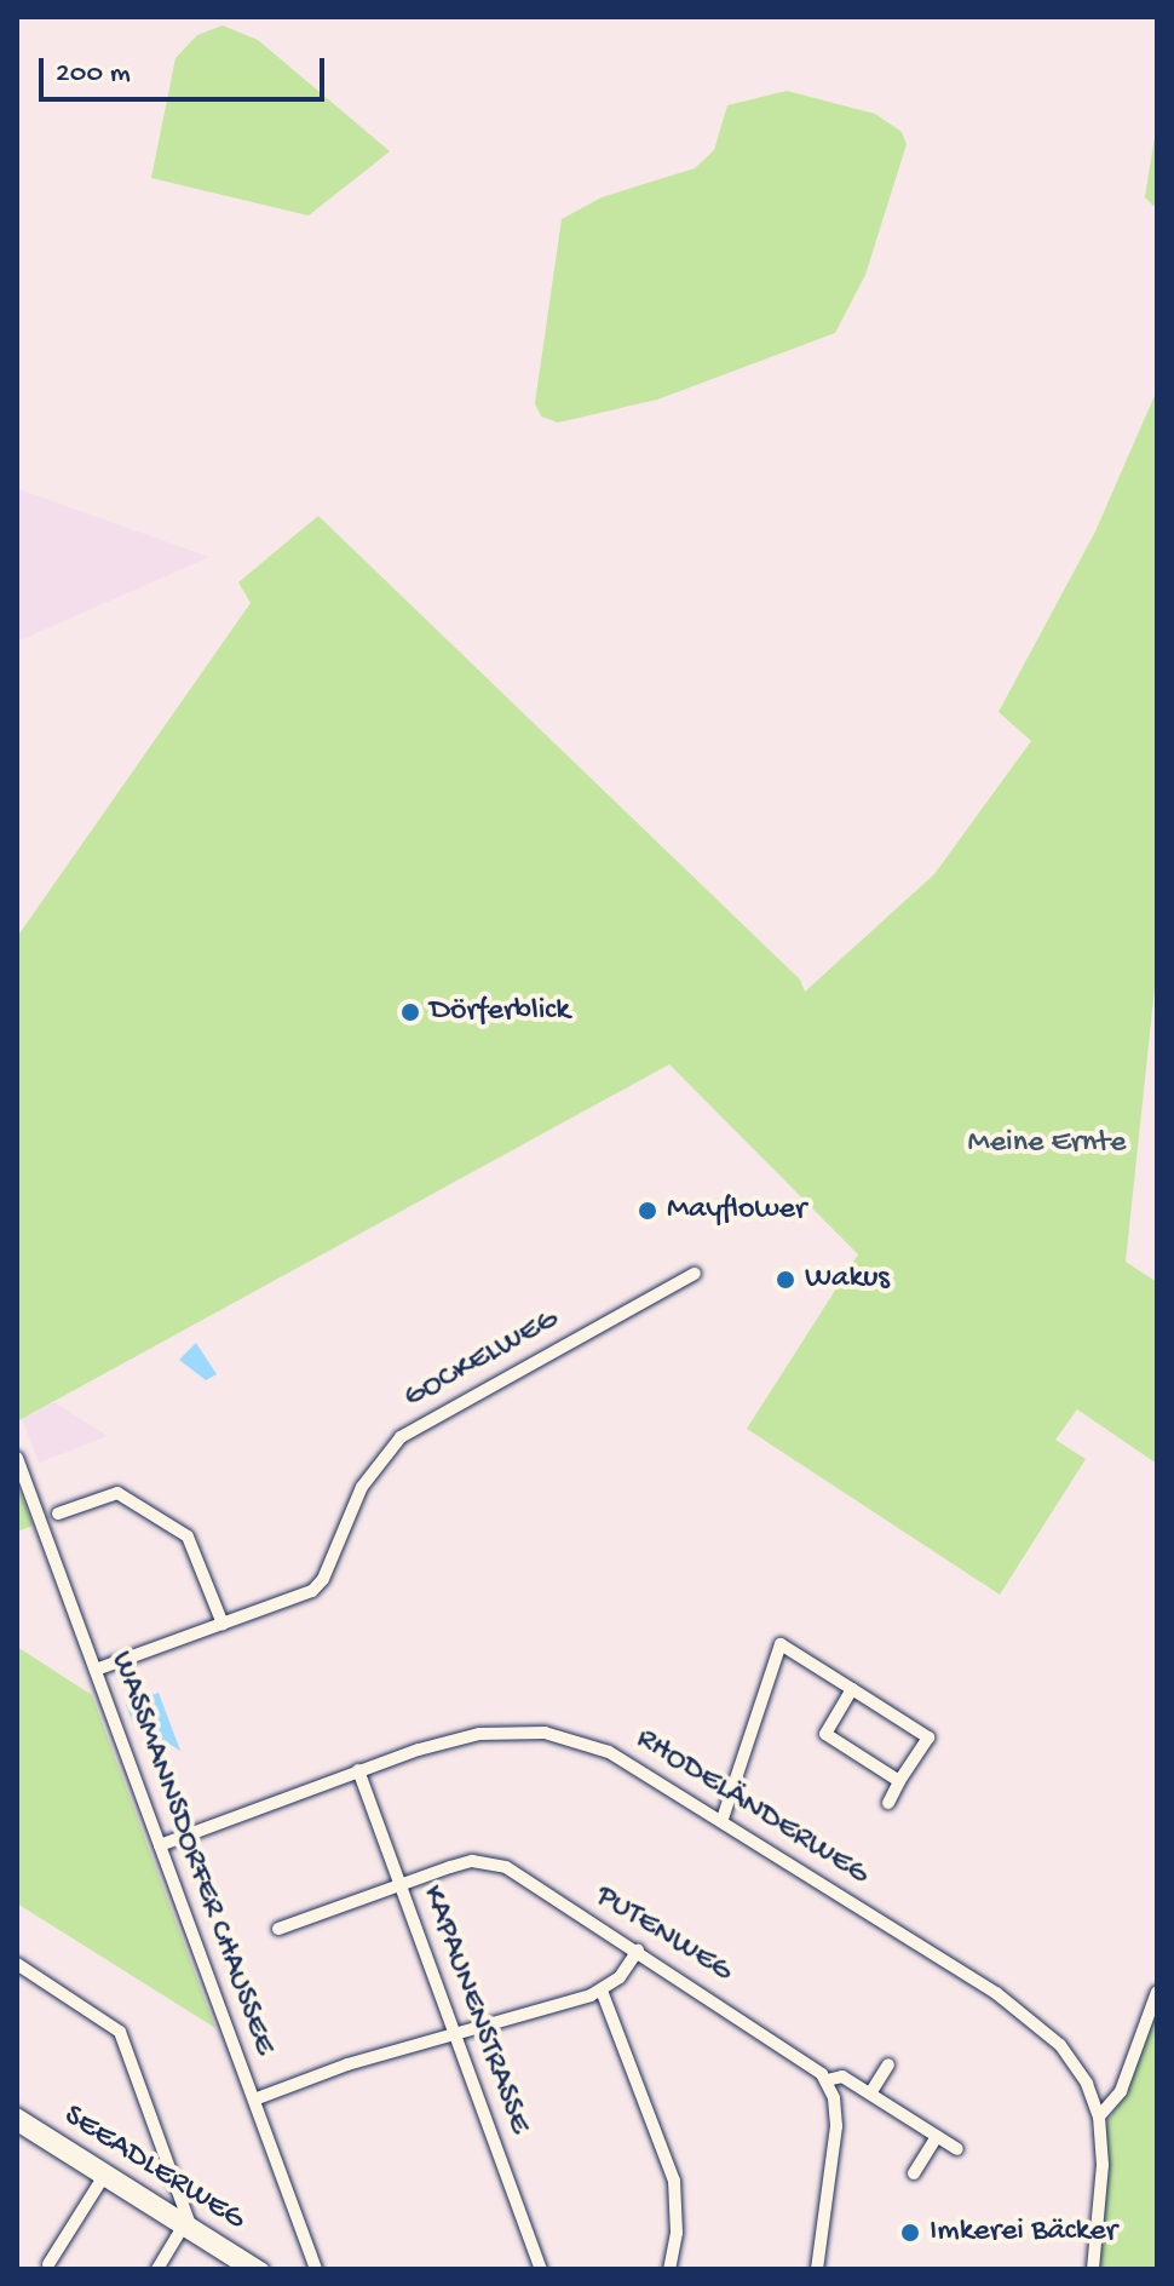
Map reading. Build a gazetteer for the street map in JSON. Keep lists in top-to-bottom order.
{
  "streets": {
    "street": [
      "GOCKELWEG",
      "RHODELÄNDERWEG",
      "WASSMANNSDORFER CHAUSSEE",
      "PUTENWEG",
      "KAPAUNENSTRASSE",
      "SEEADLERWEG"
    ]
  },
  "crossings": [
    ["GOCKELWEG", "WASSMANNSDORFER CHAUSSEE"],
    ["RHODELÄNDERWEG", "WASSMANNSDORFER CHAUSSEE"],
    ["RHODELÄNDERWEG", "KAPAUNENSTRASSE"],
    ["PUTENWEG", "KAPAUNENSTRASSE"]
  ],
  "parks": ["Meine Ernte"],
  "places": [
    "Dörferblick",
    "Mayflower",
    "Wakus",
    "Imkerei Bäcker"
  ],
  "scale_bar": "200 m"
}
